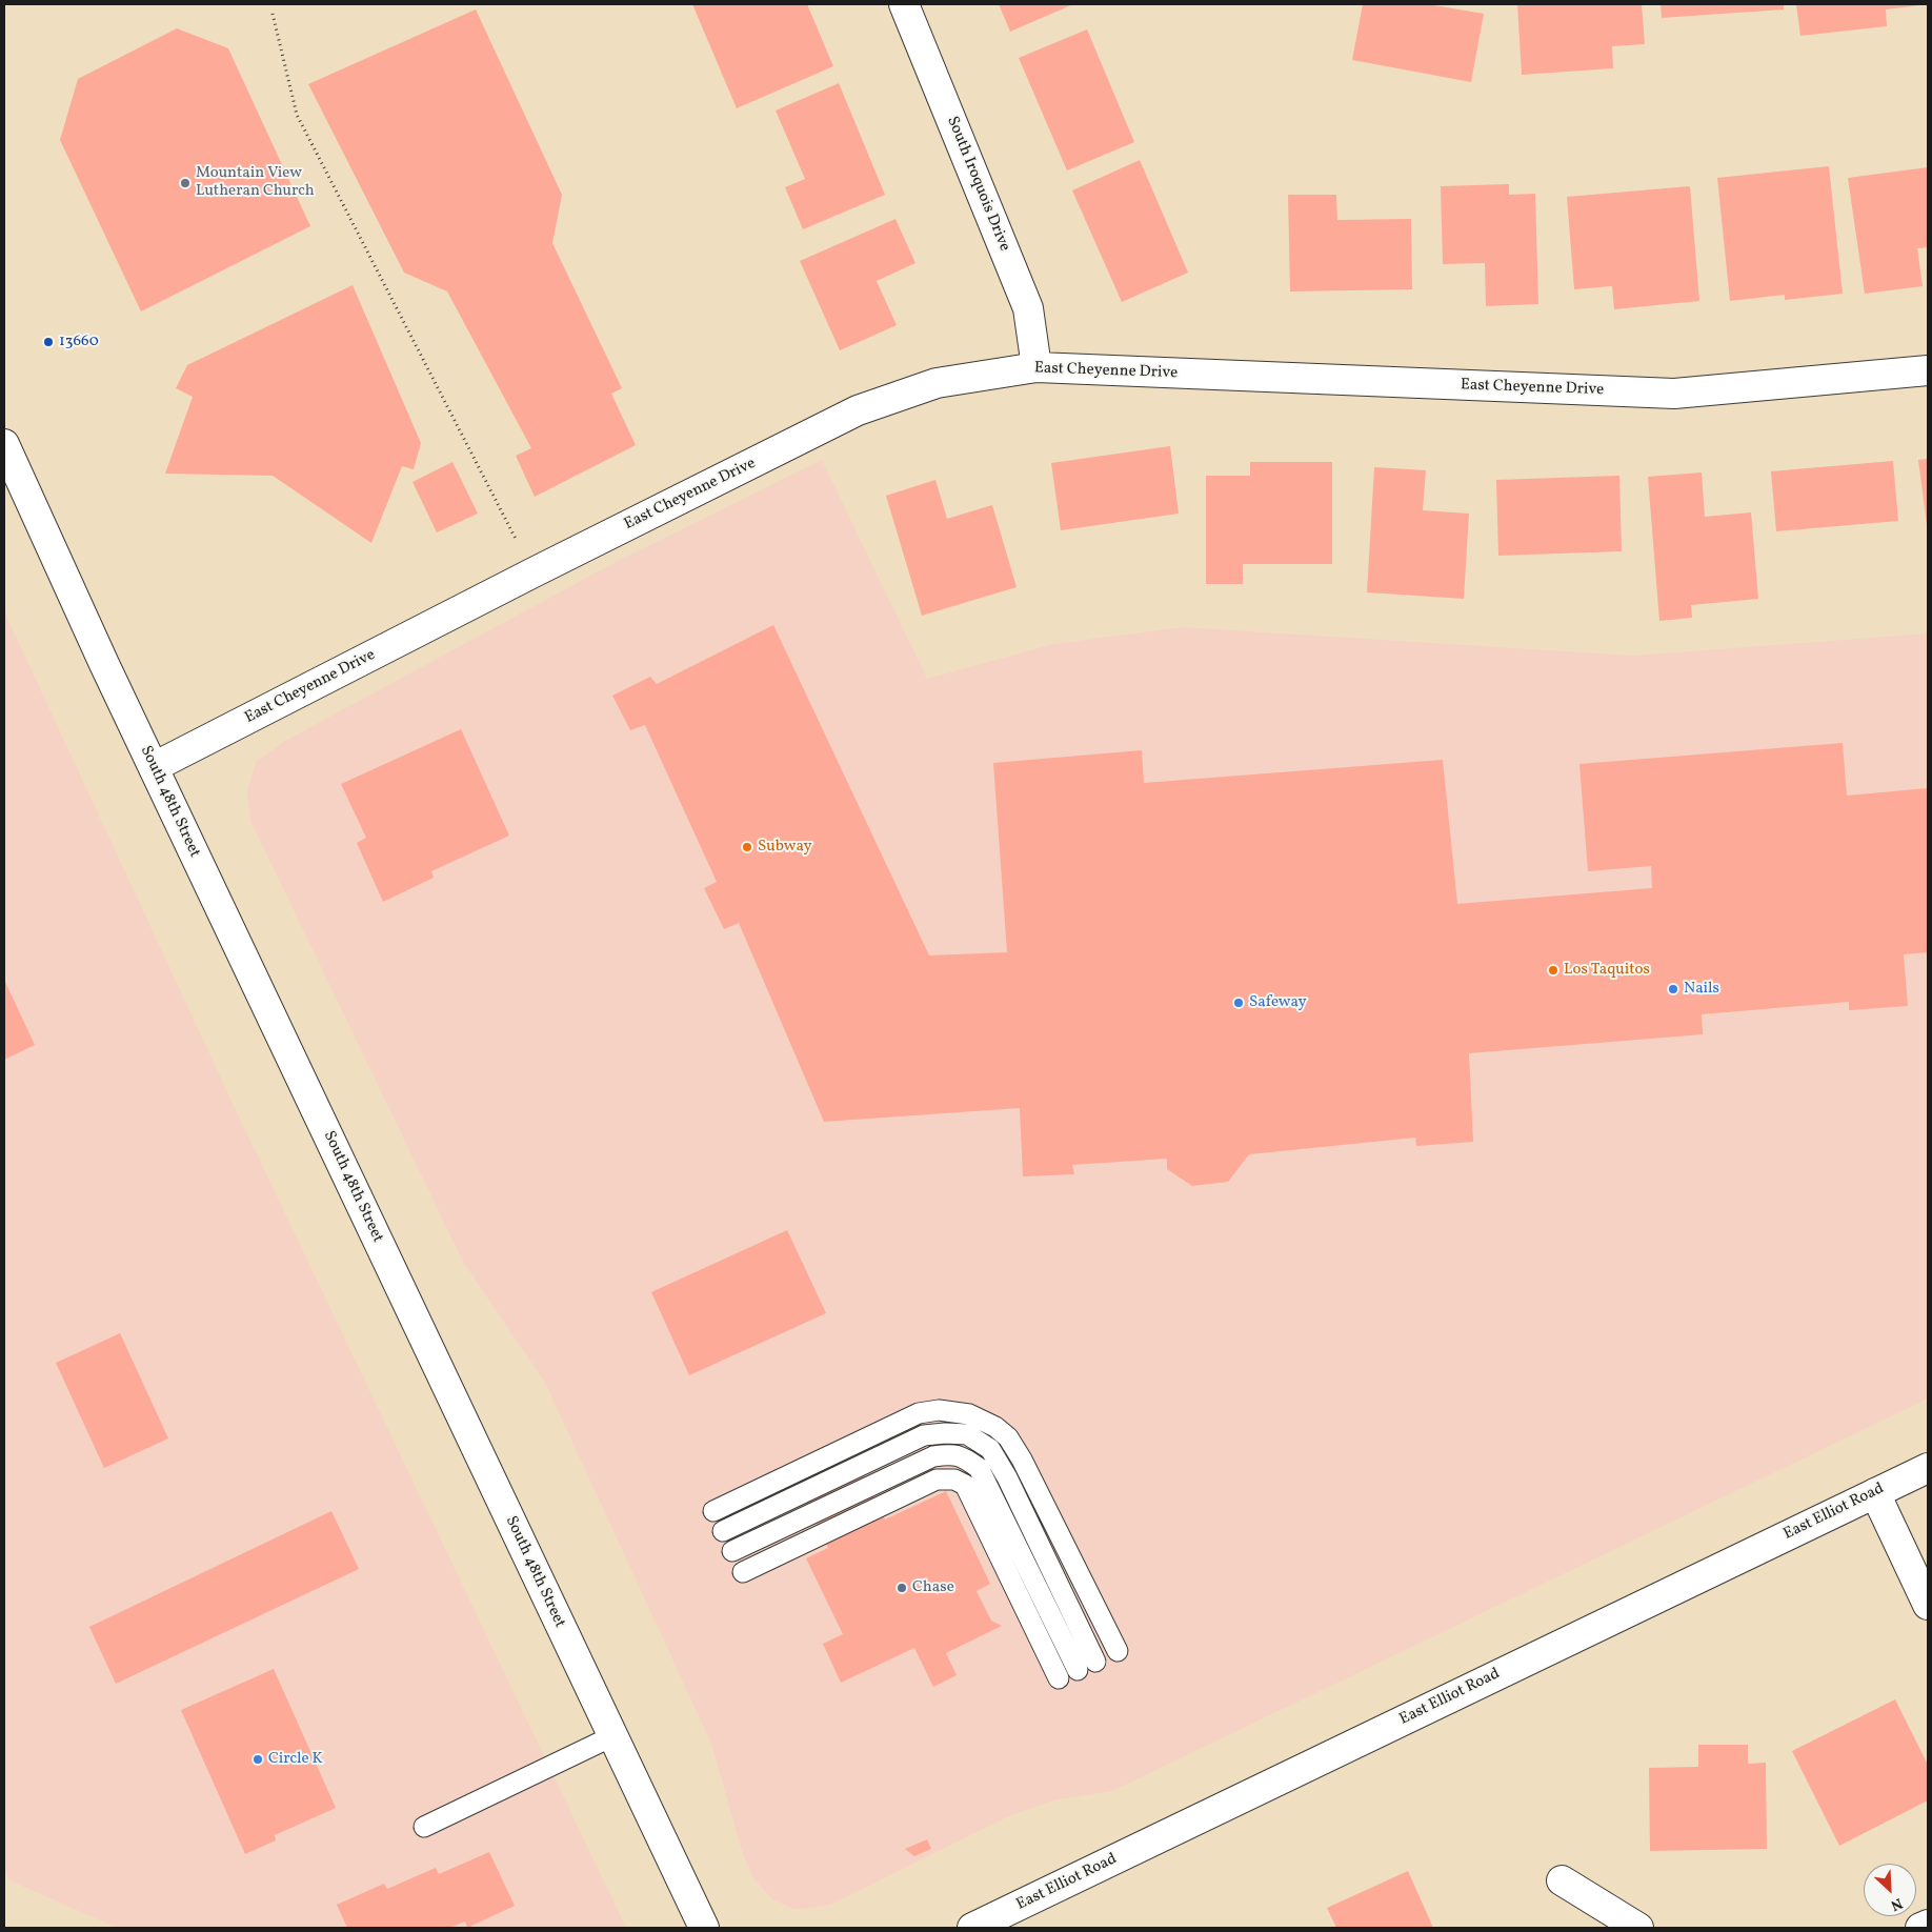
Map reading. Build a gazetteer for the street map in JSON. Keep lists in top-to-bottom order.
{
  "streets": {
    "main road": [
      "South Iroquois Drive",
      "East Cheyenne Drive",
      "South 48th Street",
      "East Elliot Road"
    ]
  },
  "crossings": [
    ["South Iroquois Drive", "East Cheyenne Drive"],
    ["East Cheyenne Drive", "South 48th Street"]
  ],
  "places": [
    "Mountain View Lutheran Church",
    "13660",
    "Subway",
    "Los Taquitos",
    "Nails",
    "Safeway",
    "Chase",
    "Circle K"
  ],
  "north": "bottom right"
}
